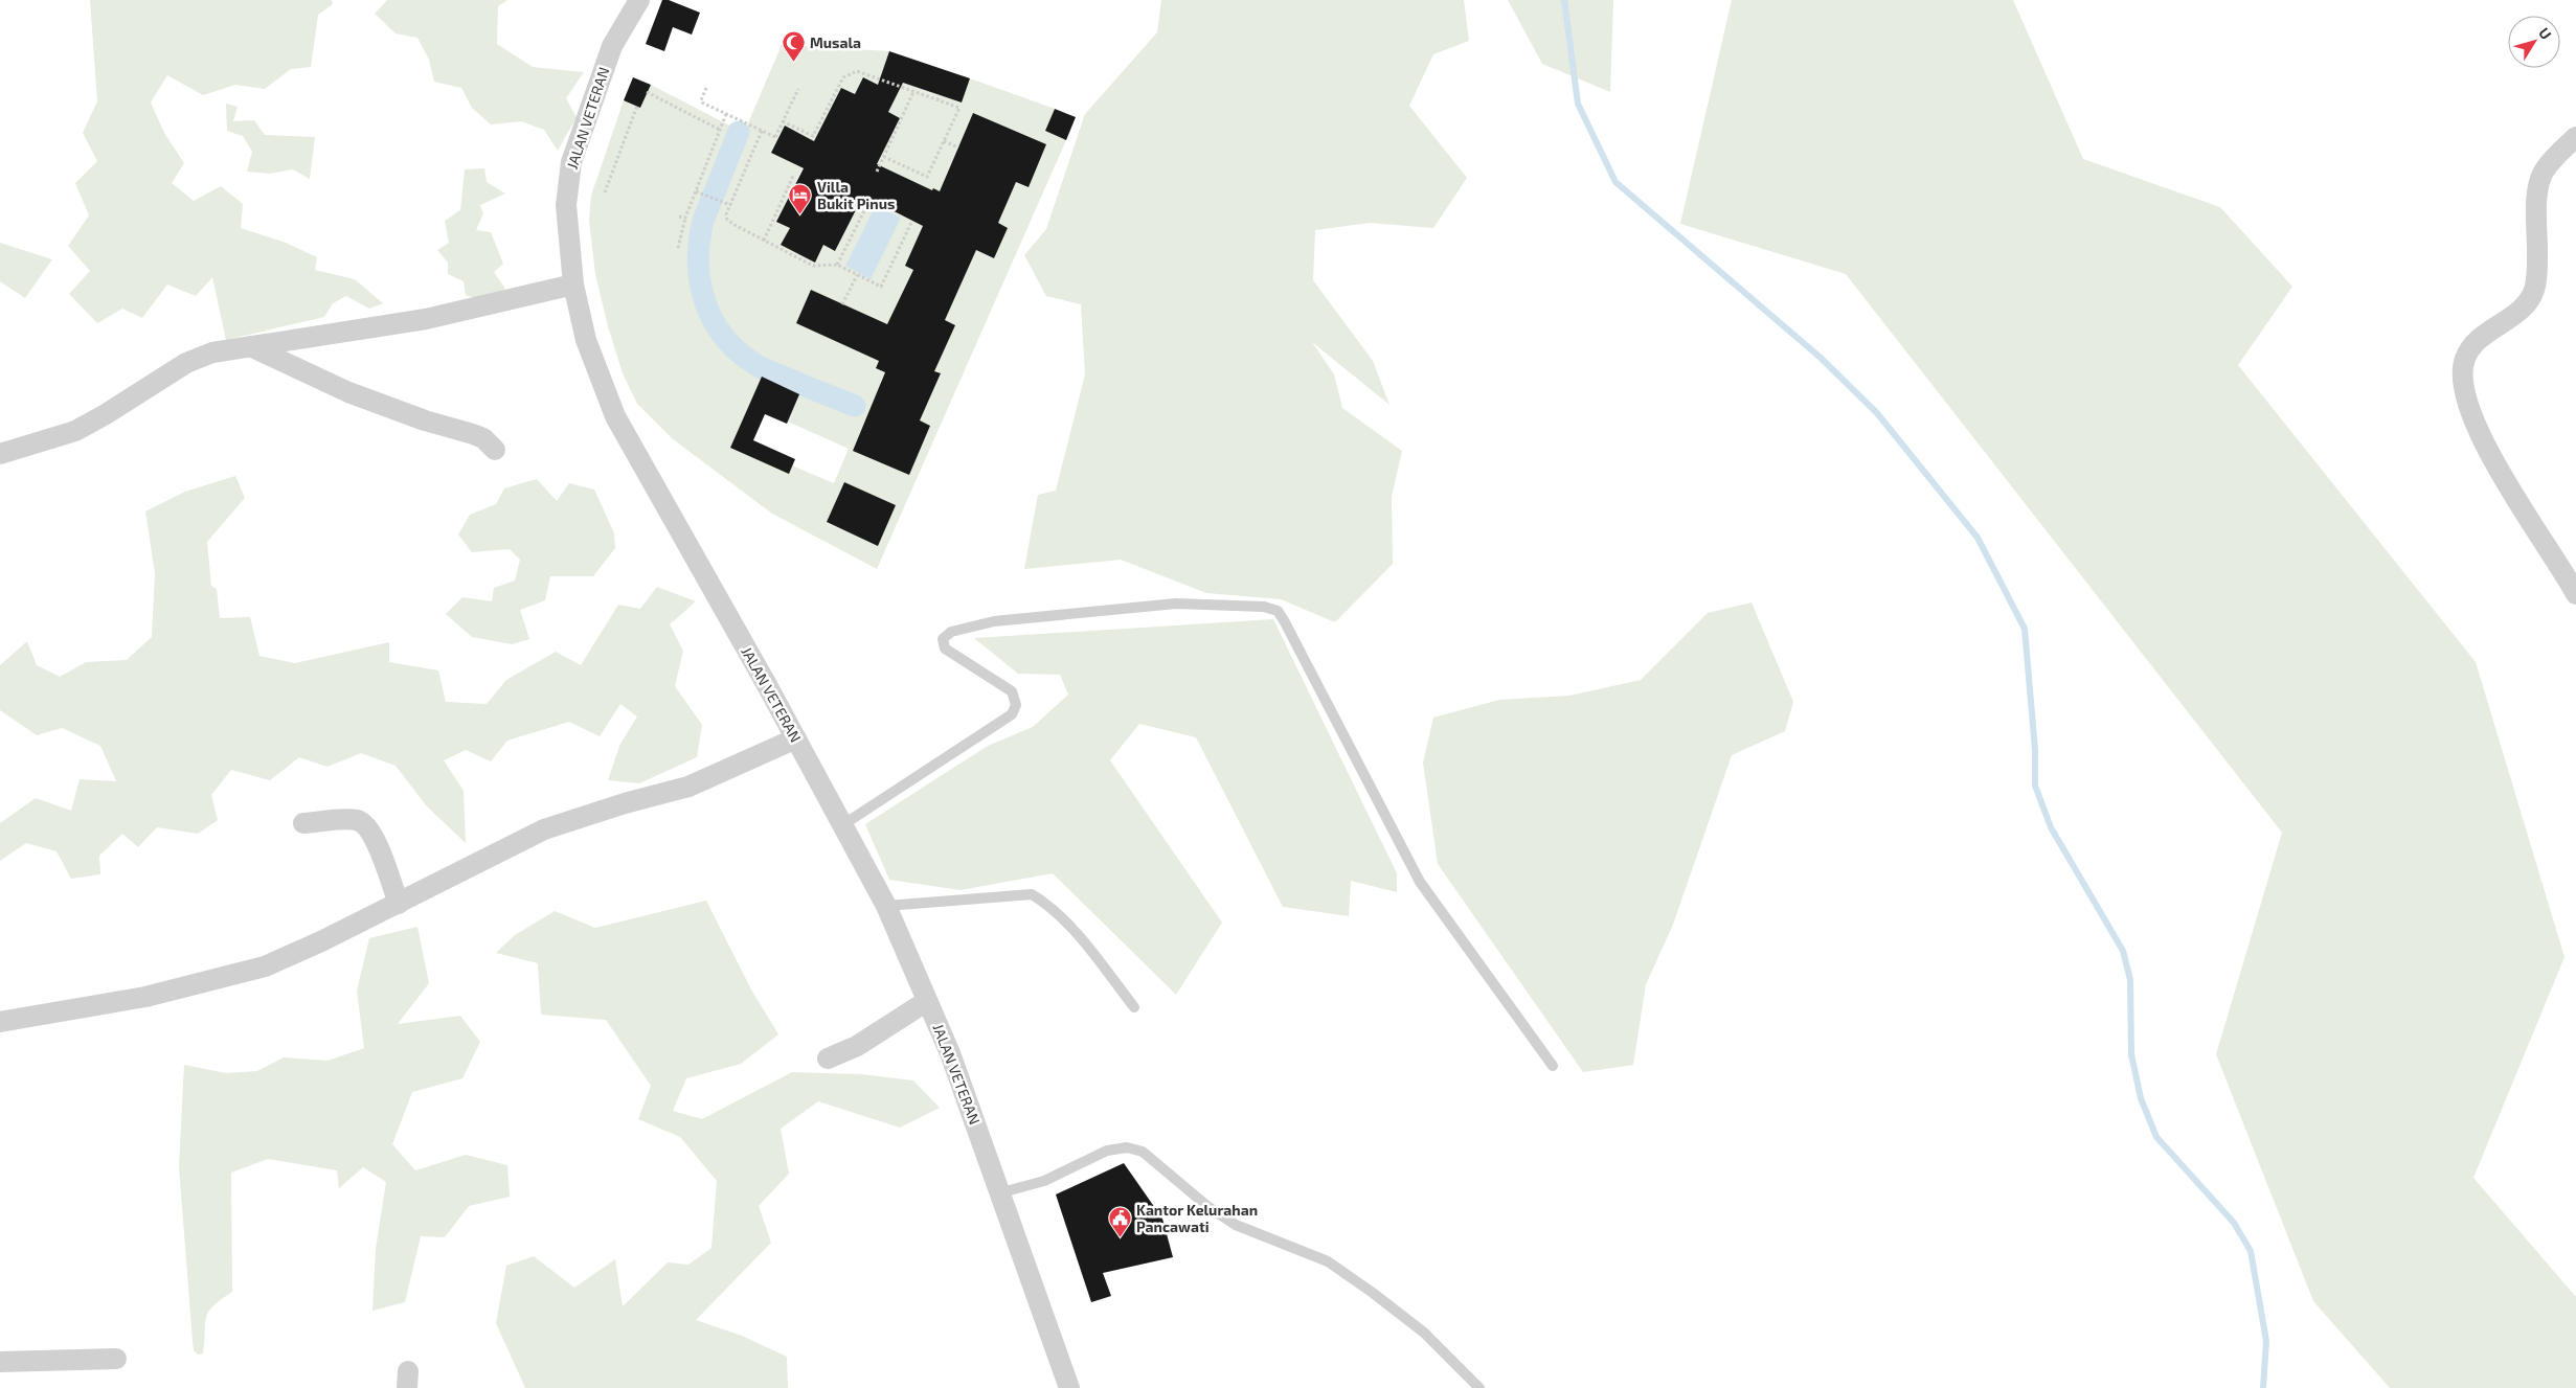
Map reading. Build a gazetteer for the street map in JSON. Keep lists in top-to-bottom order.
{
  "streets": {
    "street": ["JALAN VETERAN"]
  },
  "places": {
    "mosque": ["Musala"],
    "hotel": ["Villa Bukit Pinus"],
    "public building": ["Kantor Kelurahan Pancawati"]
  },
  "north": "top right"
}
